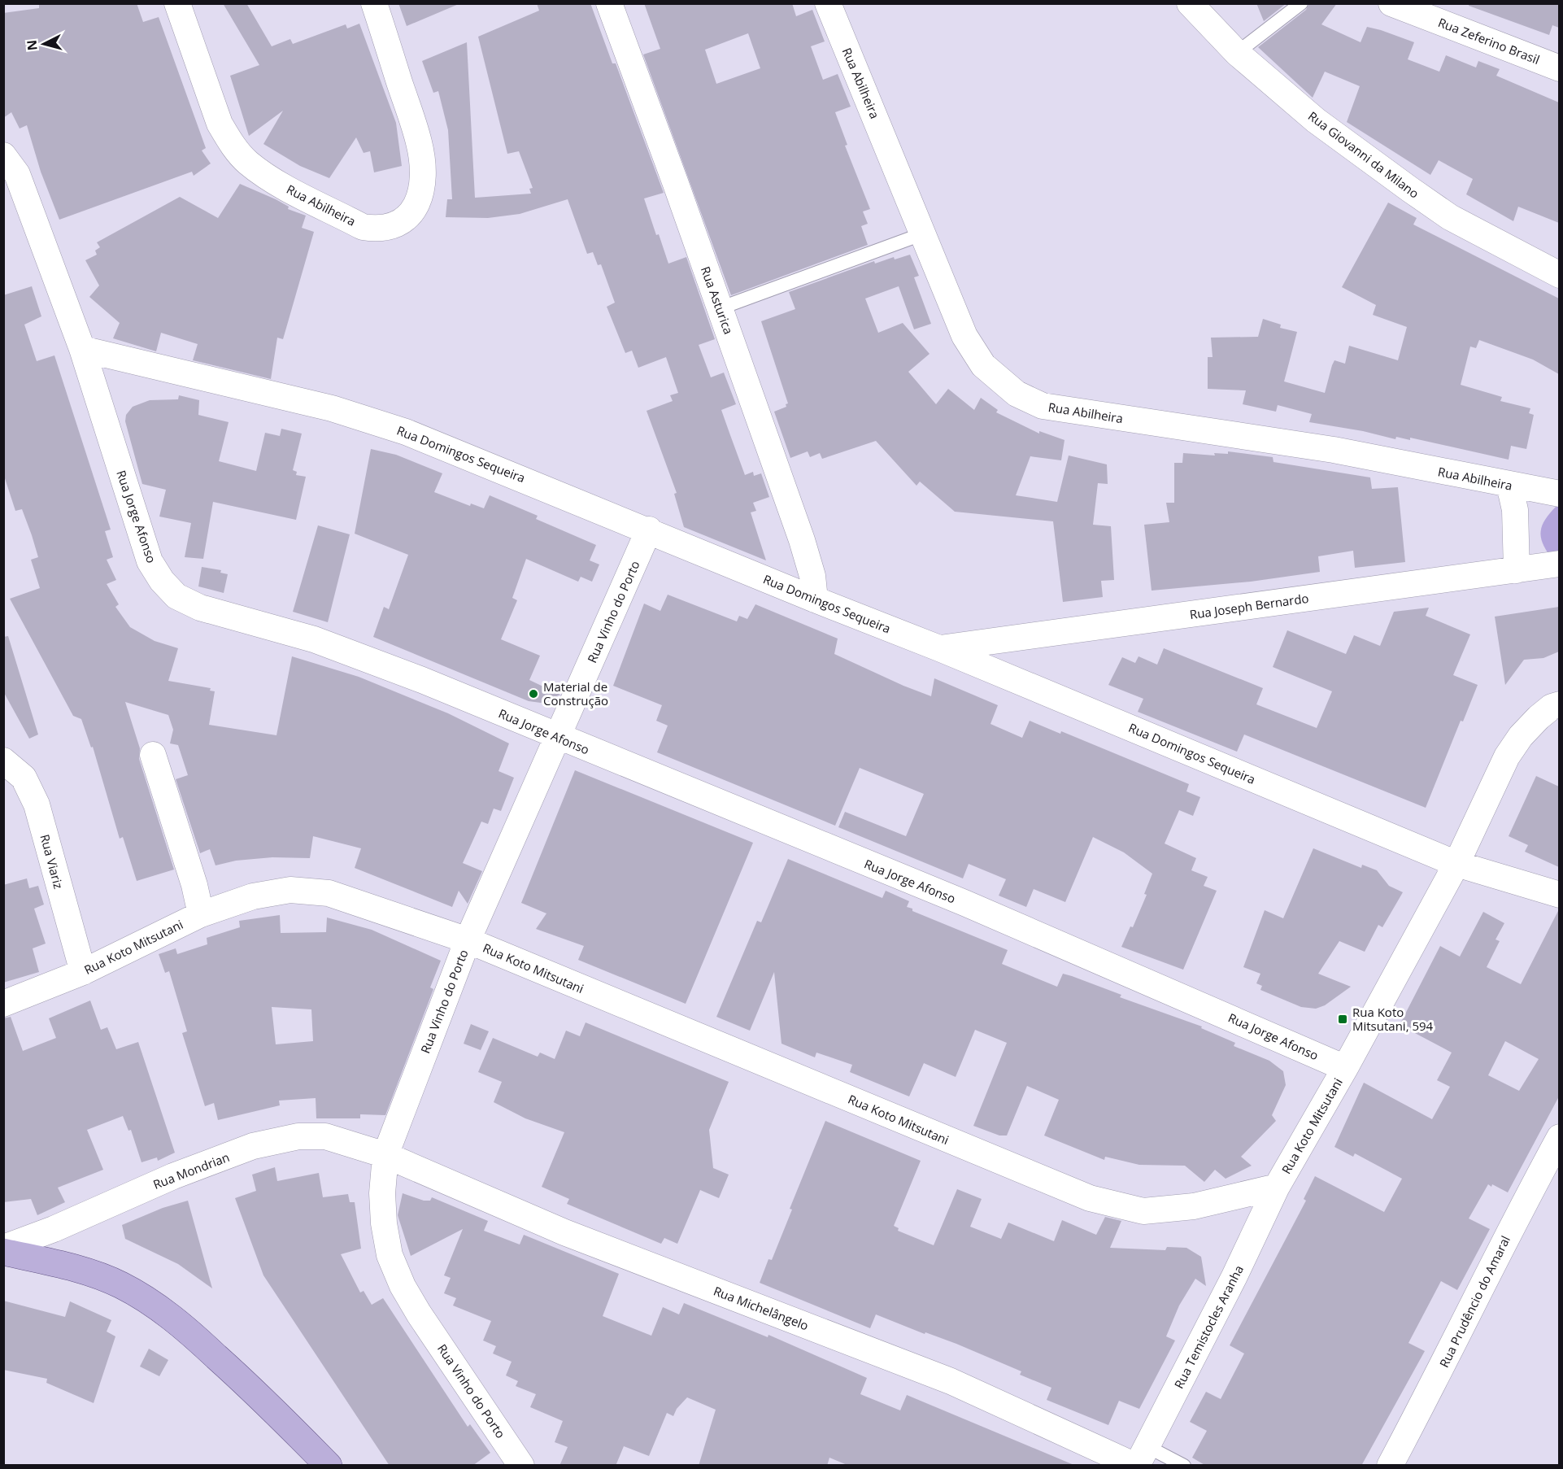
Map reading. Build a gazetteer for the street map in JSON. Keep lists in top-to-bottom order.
{
  "streets": {
    "street": [
      "Rua Zeferino Brasil",
      "Rua Abilheira",
      "Rua Giovanni da Milano",
      "Rua Asturica",
      "Rua Domingos Sequeira",
      "Rua Jorge Afonso",
      "Rua Joseph Bernardo",
      "Rua Vinho do Porto",
      "Rua Viariz",
      "Rua Koto Mitsutani",
      "Rua Mondrian",
      "Rua Prudêncio do Amaral",
      "Rua Michelângelo",
      "Rua Temistocles Aranha"
    ]
  },
  "crossings": [
    ["Rua Asturica", "Rua Domingos Sequeira"],
    ["Rua Domingos Sequeira", "Rua Jorge Afonso"],
    ["Rua Domingos Sequeira", "Rua Joseph Bernardo"],
    ["Rua Domingos Sequeira", "Rua Vinho do Porto"],
    ["Rua Domingos Sequeira", "Rua Koto Mitsutani"],
    ["Rua Jorge Afonso", "Rua Vinho do Porto"],
    ["Rua Jorge Afonso", "Rua Koto Mitsutani"],
    ["Rua Vinho do Porto", "Rua Koto Mitsutani"],
    ["Rua Vinho do Porto", "Rua Mondrian"],
    ["Rua Vinho do Porto", "Rua Michelângelo"],
    ["Rua Viariz", "Rua Koto Mitsutani"],
    ["Rua Koto Mitsutani", "Rua Temistocles Aranha"],
    ["Rua Mondrian", "Rua Michelângelo"],
    ["Rua Michelângelo", "Rua Temistocles Aranha"]
  ],
  "places": {
    "other": ["Material de Construção"],
    "transit": ["Rua Koto Mitsutani, 594"]
  },
  "north": "left"
}
